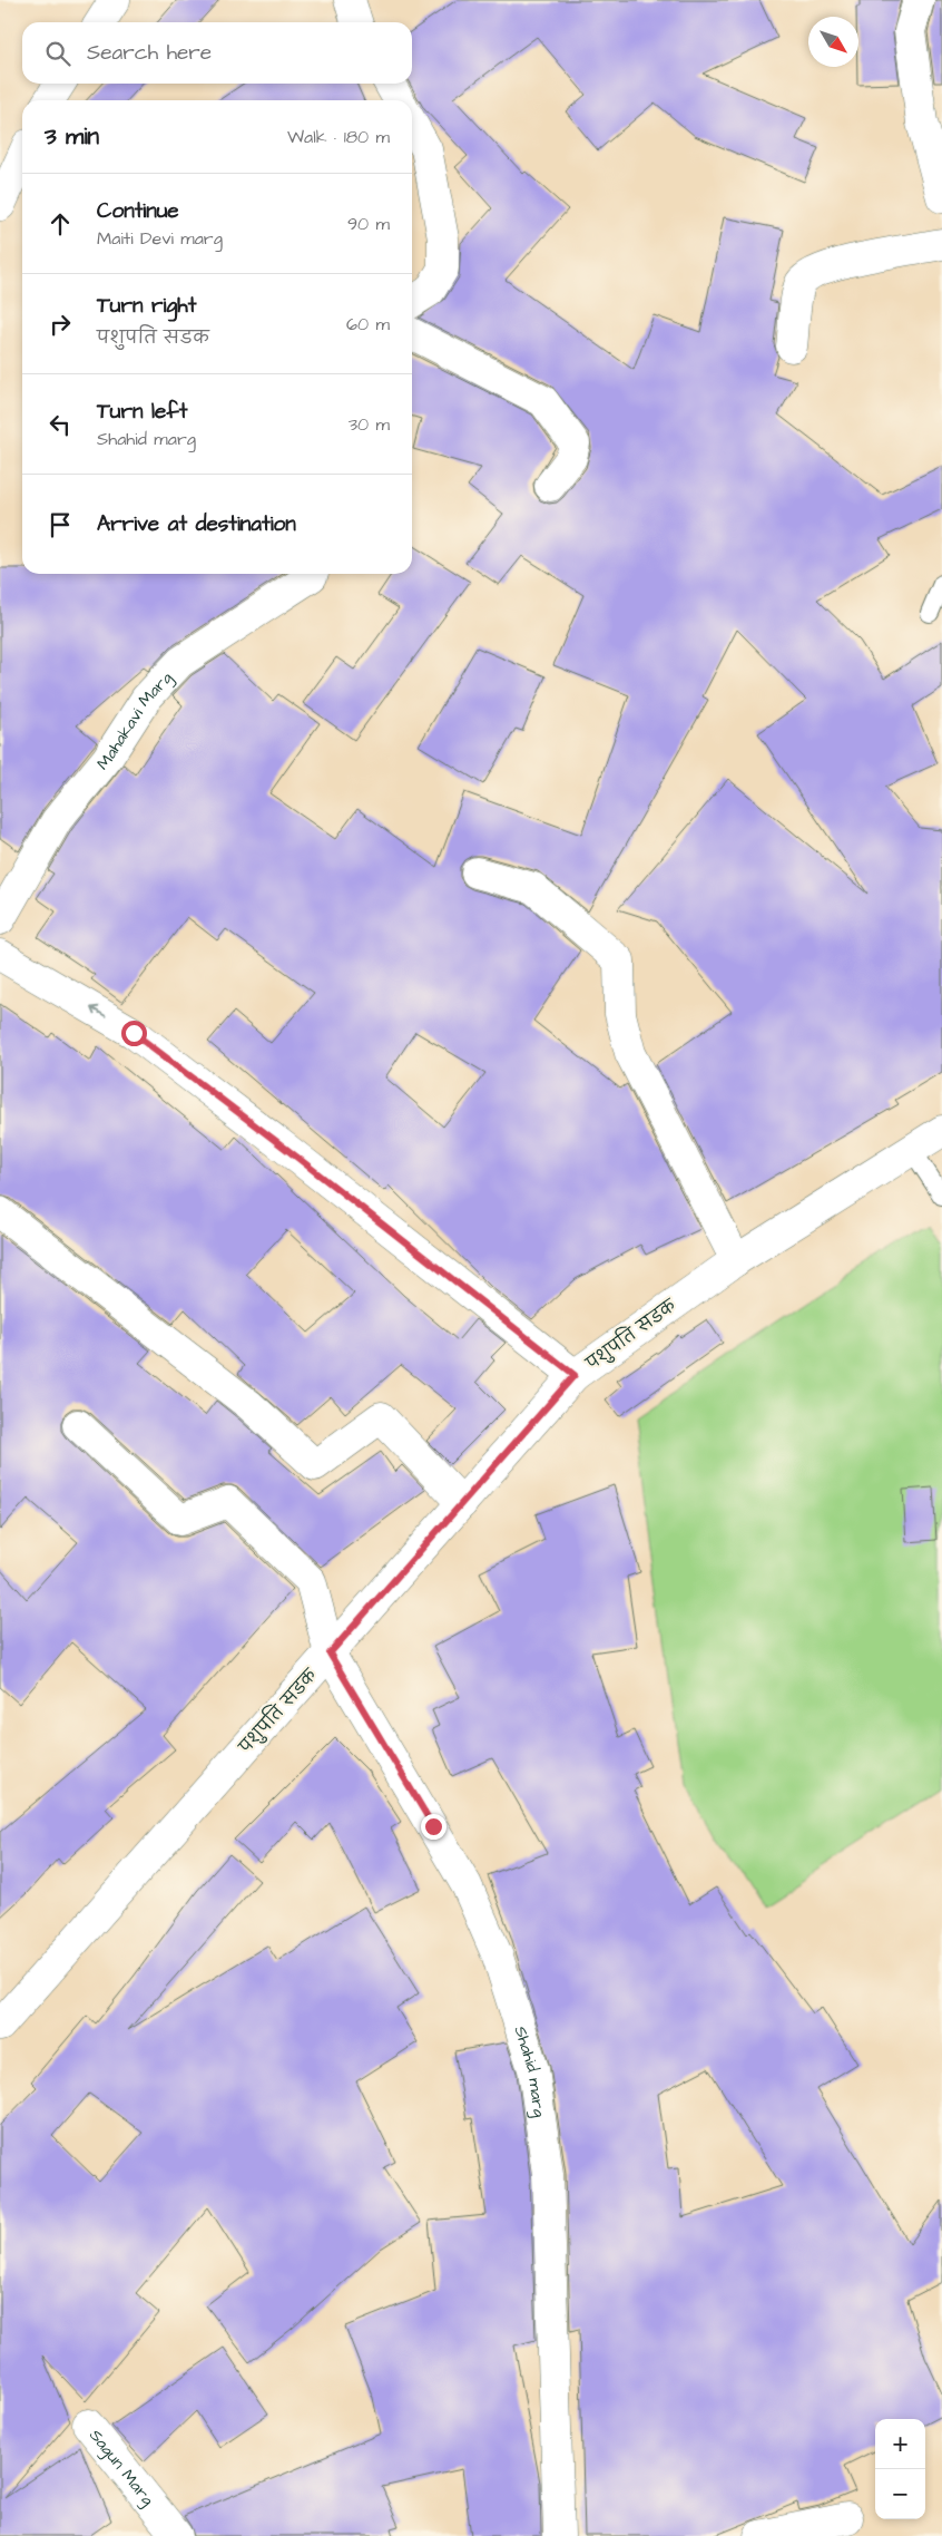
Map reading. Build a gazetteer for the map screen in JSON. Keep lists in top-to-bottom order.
{
  "streets": {
    "street": [
      "Mahakavi Marg",
      "पशुपति सडक",
      "Shahid marg",
      "Sagun Marg"
    ]
  },
  "crossings": [
    ["पशुपति सडक", "Shahid marg"]
  ],
  "north": "bottom right",
  "page": {
    "search": "Search here",
    "heading": ["3 min", "Walk · 180 m"],
    "list": [
      ["Continue", "Maiti Devi marg", "90 m"],
      ["Turn right", "पशुपति सडक", "60 m"],
      ["Turn left", "Shahid marg", "30 m"],
      "Arrive at destination"
    ],
    "map_buttons": ["+", "−"]
  }
}
